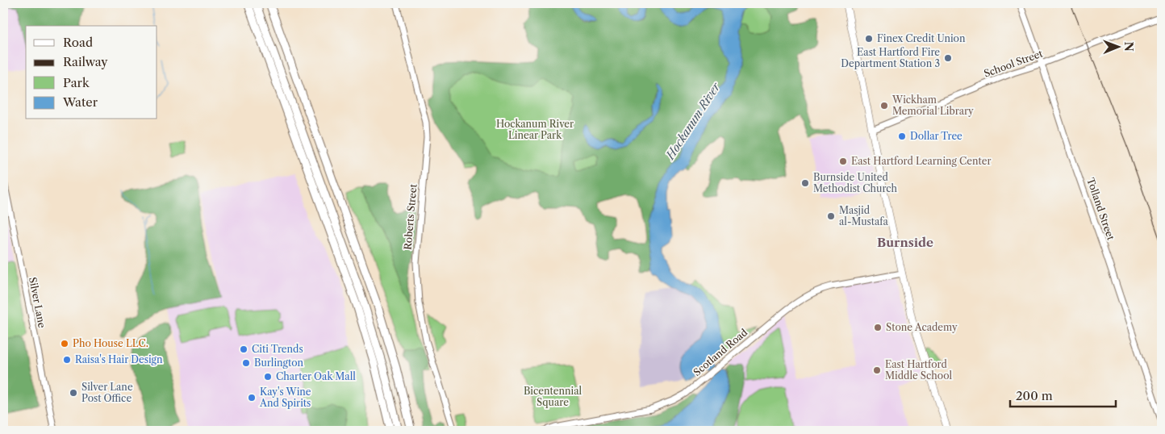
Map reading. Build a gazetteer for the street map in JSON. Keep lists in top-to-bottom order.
{
  "streets": {
    "main road": [
      "School Street",
      "Tolland Street",
      "Roberts Street",
      "Silver Lane",
      "Scotland Road"
    ]
  },
  "crossings": [
    ["School Street", "Tolland Street"]
  ],
  "districts": ["Burnside"],
  "water": ["Hockanum River"],
  "parks": ["Hockanum River Linear Park", "Bicentennial Square"],
  "places": [
    "Finex Credit Union",
    "East Hartford Fire Department Station 3",
    "Wickham Memorial Library",
    "Dollar Tree",
    "East Hartford Learning Center",
    "Burnside United Methodist Church",
    "Masjid al-Mustafa",
    "Stone Academy",
    "Pho House LLC.",
    "Citi Trends",
    "Raisa's Hair Design",
    "Burlington",
    "East Hartford Middle School",
    "Charter Oak Mall",
    "Silver Lane Post Office",
    "Kay's Wine And Spirits"
  ],
  "legend": [
    "Road",
    "Railway",
    "Park",
    "Water"
  ],
  "scale_bar": "200 m",
  "north": "right"
}
